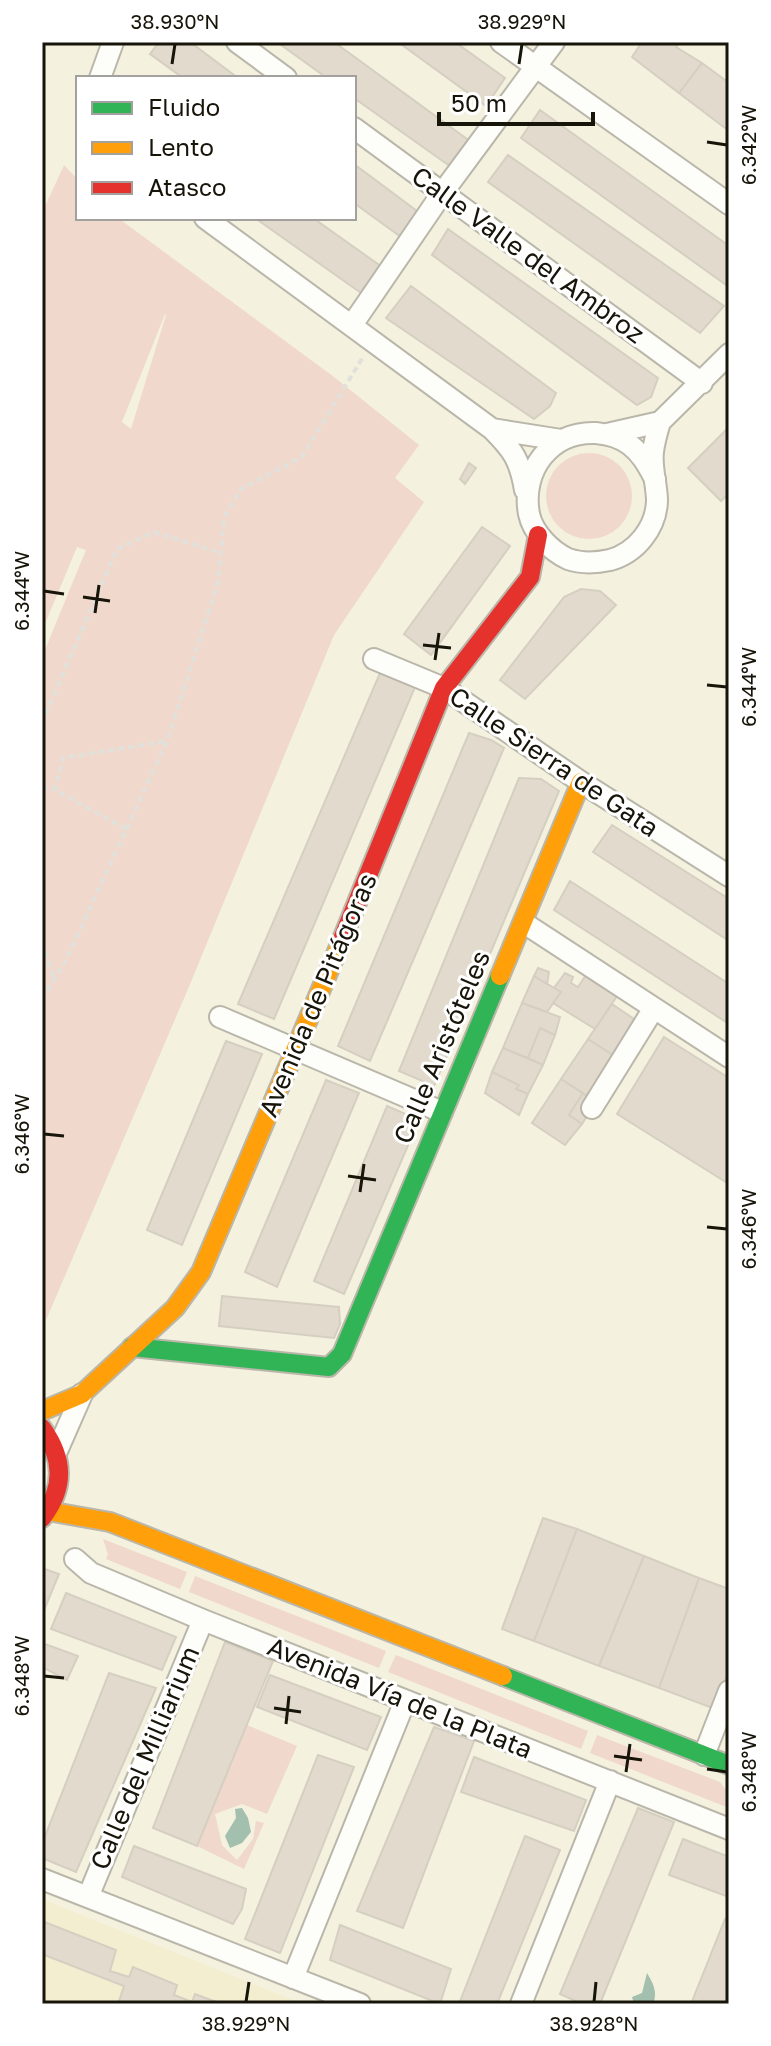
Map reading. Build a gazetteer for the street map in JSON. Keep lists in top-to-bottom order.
{
  "streets": {
    "street": [
      "Calle Valle del Ambroz",
      "Calle Sierra de Gata",
      "Avenida de Pitágoras",
      "Calle Aristóteles",
      "Avenida Vía de la Plata",
      "Calle del Milliarium"
    ]
  },
  "crossings": [
    ["Calle Sierra de Gata", "Avenida de Pitágoras"],
    ["Calle Sierra de Gata", "Calle Aristóteles"],
    ["Avenida de Pitágoras", "Calle Aristóteles"],
    ["Avenida Vía de la Plata", "Calle del Milliarium"]
  ],
  "legend": ["Fluido", "Lento", "Atasco"],
  "scale_bar": "50 m",
  "coordinates": [
    "38.930°N",
    "38.929°N",
    "6.342°W",
    "6.344°W",
    "6.346°W",
    "6.348°W",
    "38.928°N"
  ]
}
